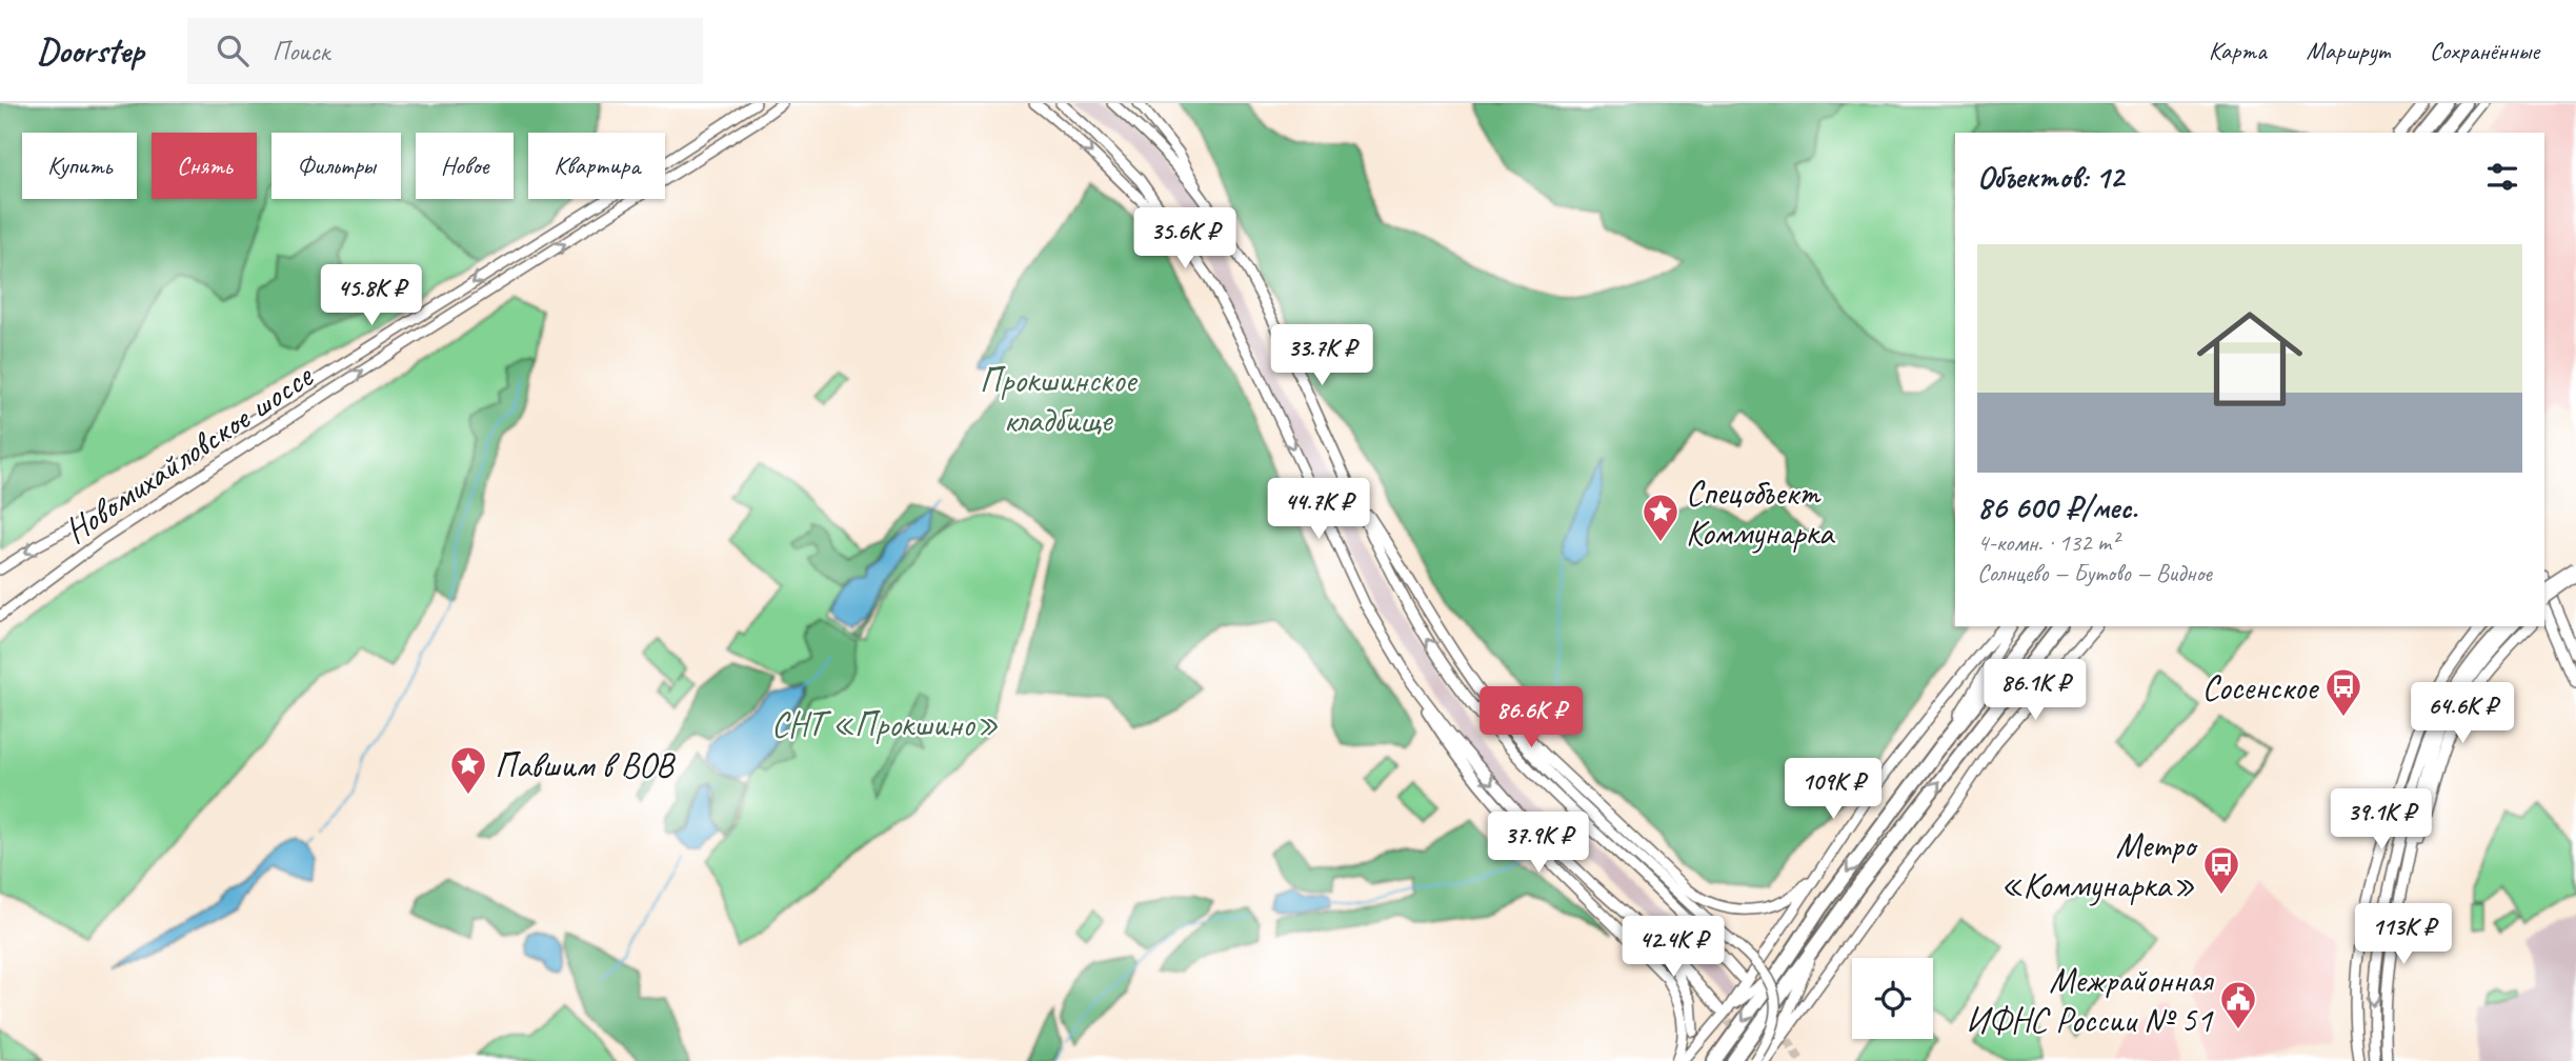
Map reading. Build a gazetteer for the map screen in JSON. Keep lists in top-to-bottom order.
{
  "streets": {
    "main road": ["Новомихайловское шоссе"]
  },
  "parks": ["Прокшинское кладбище", "СНТ «Прокшино»"],
  "places": {
    "place": ["Спецобъект Коммунарка", "Павшим в ВОВ"],
    "bus stop": ["Сосенское", "Метро «Коммунарка»"],
    "public building": ["Межрайонная ИФНС России № 51"]
  },
  "page": {
    "header": "Doorstep",
    "search": "Поиск",
    "nav": ["Карта", "Маршрут", "Сохранённые"],
    "chip": [
      "Купить",
      "Снять",
      "Фильтры",
      "Новое",
      "Квартира"
    ],
    "heading": "Объектов: 12",
    "price": [
      "35.6K ₽",
      "45.8K ₽",
      "33.7K ₽",
      "44.7K ₽",
      "86.1K ₽",
      "64.6K ₽",
      "86.6K ₽",
      "109K ₽",
      "39.1K ₽",
      "37.9K ₽",
      "113K ₽",
      "42.4K ₽"
    ],
    "list": [
      {
        "name": "86 600 ₽/мес.",
        "note": "4-комн. · 132 m² · Солнцево — Бутово — Видное"
      }
    ]
  }
}
